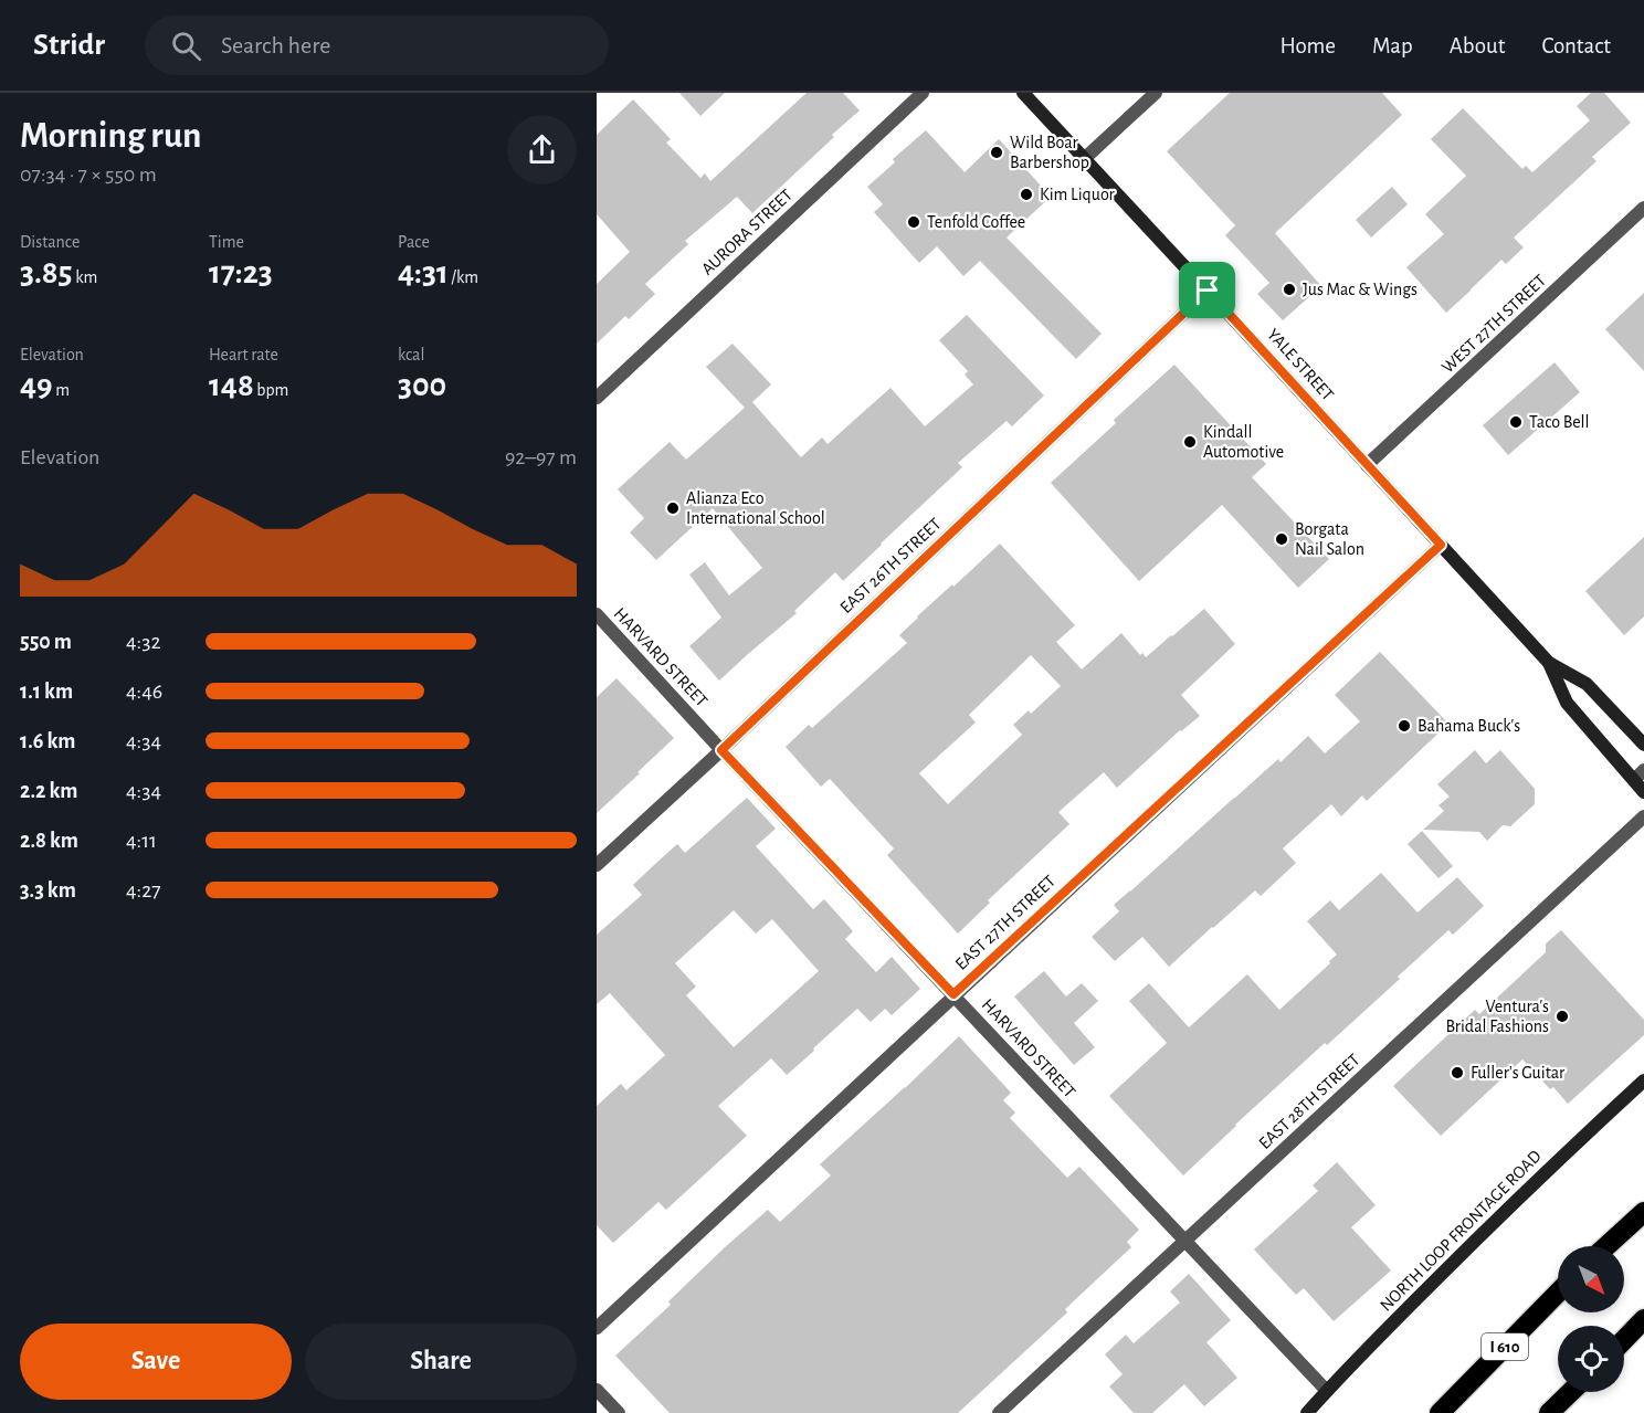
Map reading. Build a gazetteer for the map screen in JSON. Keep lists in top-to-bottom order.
{
  "streets": {
    "highway": ["I 610"],
    "main road": ["YALE STREET", "NORTH LOOP FRONTAGE ROAD"],
    "street": [
      "AURORA STREET",
      "WEST 27TH STREET",
      "EAST 26TH STREET",
      "HARVARD STREET",
      "EAST 27TH STREET",
      "EAST 28TH STREET"
    ]
  },
  "crossings": [
    ["WEST 27TH STREET", "YALE STREET"],
    ["YALE STREET", "EAST 26TH STREET"],
    ["YALE STREET", "EAST 27TH STREET"],
    ["EAST 26TH STREET", "HARVARD STREET"],
    ["HARVARD STREET", "EAST 27TH STREET"],
    ["HARVARD STREET", "EAST 28TH STREET"],
    ["HARVARD STREET", "NORTH LOOP FRONTAGE ROAD"]
  ],
  "places": [
    "Wild Boar Barbershop",
    "Kim Liquor",
    "Tenfold Coffee",
    "Jus Mac & Wings",
    "Taco Bell",
    "Kindall Automotive",
    "Alianza Eco International School",
    "Borgata Nail Salon",
    "Bahama Buck's",
    "Ventura's Bridal Fashions",
    "Fuller's Guitar"
  ],
  "north": "bottom right",
  "page": {
    "header": "Stridr",
    "search": "Search here",
    "nav": [
      "Home",
      "Map",
      "About",
      "Contact"
    ],
    "heading": ["Morning run", "07:34 · 7 × 550 m"],
    "stats": [
      ["Distance", "3.85 km"],
      ["Time", "17:23"],
      ["Pace", "4:31 /km"],
      ["Elevation", "49 m"],
      ["Heart rate", "148 bpm"],
      ["kcal", "300"]
    ],
    "chart": ["Elevation", "92–97 m"],
    "list": [
      {
        "name": "550 m",
        "note": "4:32"
      },
      {
        "name": "1.1 km",
        "note": "4:46"
      },
      {
        "name": "1.6 km",
        "note": "4:34"
      },
      {
        "name": "2.2 km",
        "note": "4:34"
      },
      {
        "name": "2.8 km",
        "note": "4:11"
      },
      {
        "name": "3.3 km",
        "note": "4:27"
      }
    ],
    "buttons": ["Save", "Share"]
  }
}
